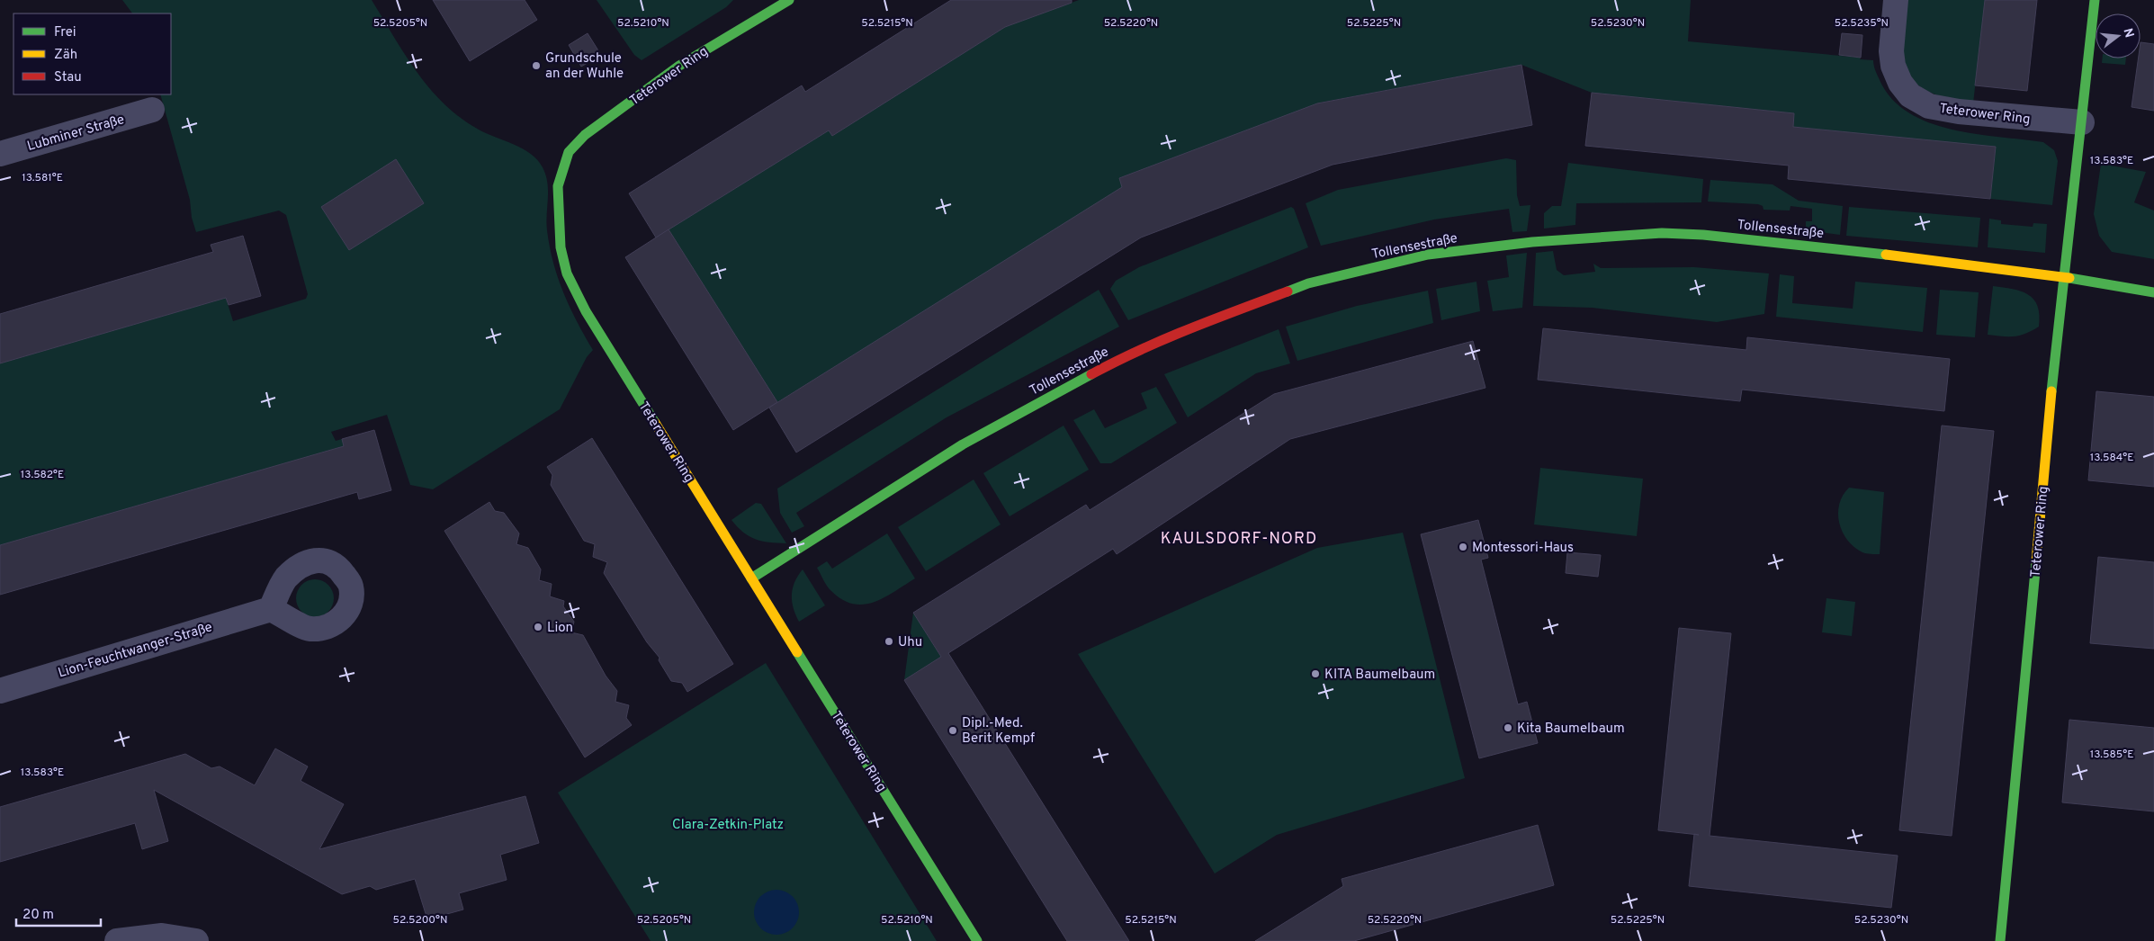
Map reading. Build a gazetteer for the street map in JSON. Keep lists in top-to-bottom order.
{
  "streets": {
    "street": [
      "Teterower Ring",
      "Lubminer Straße",
      "Tollensestraße",
      "Lion-Feuchtwanger-Straße"
    ]
  },
  "crossings": [
    ["Teterower Ring", "Tollensestraße"]
  ],
  "districts": ["KAULSDORF-NORD"],
  "parks": ["Clara-Zetkin-Platz"],
  "places": [
    "Grundschule an der Wuhle",
    "Montessori-Haus",
    "Lion",
    "Uhu",
    "KITA Baumelbaum",
    "Kita Baumelbaum",
    "Dipl.-Med. Berit Kempf"
  ],
  "legend": ["Frei", "Zäh", "Stau"],
  "scale_bar": "20 m",
  "north": "right",
  "coordinates": [
    "52.5205°N",
    "52.5210°N",
    "52.5215°N",
    "52.5220°N",
    "52.5225°N",
    "52.5230°N",
    "52.5235°N",
    "13.583°E",
    "13.581°E",
    "13.584°E",
    "13.582°E",
    "13.585°E",
    "52.5200°N"
  ]
}
